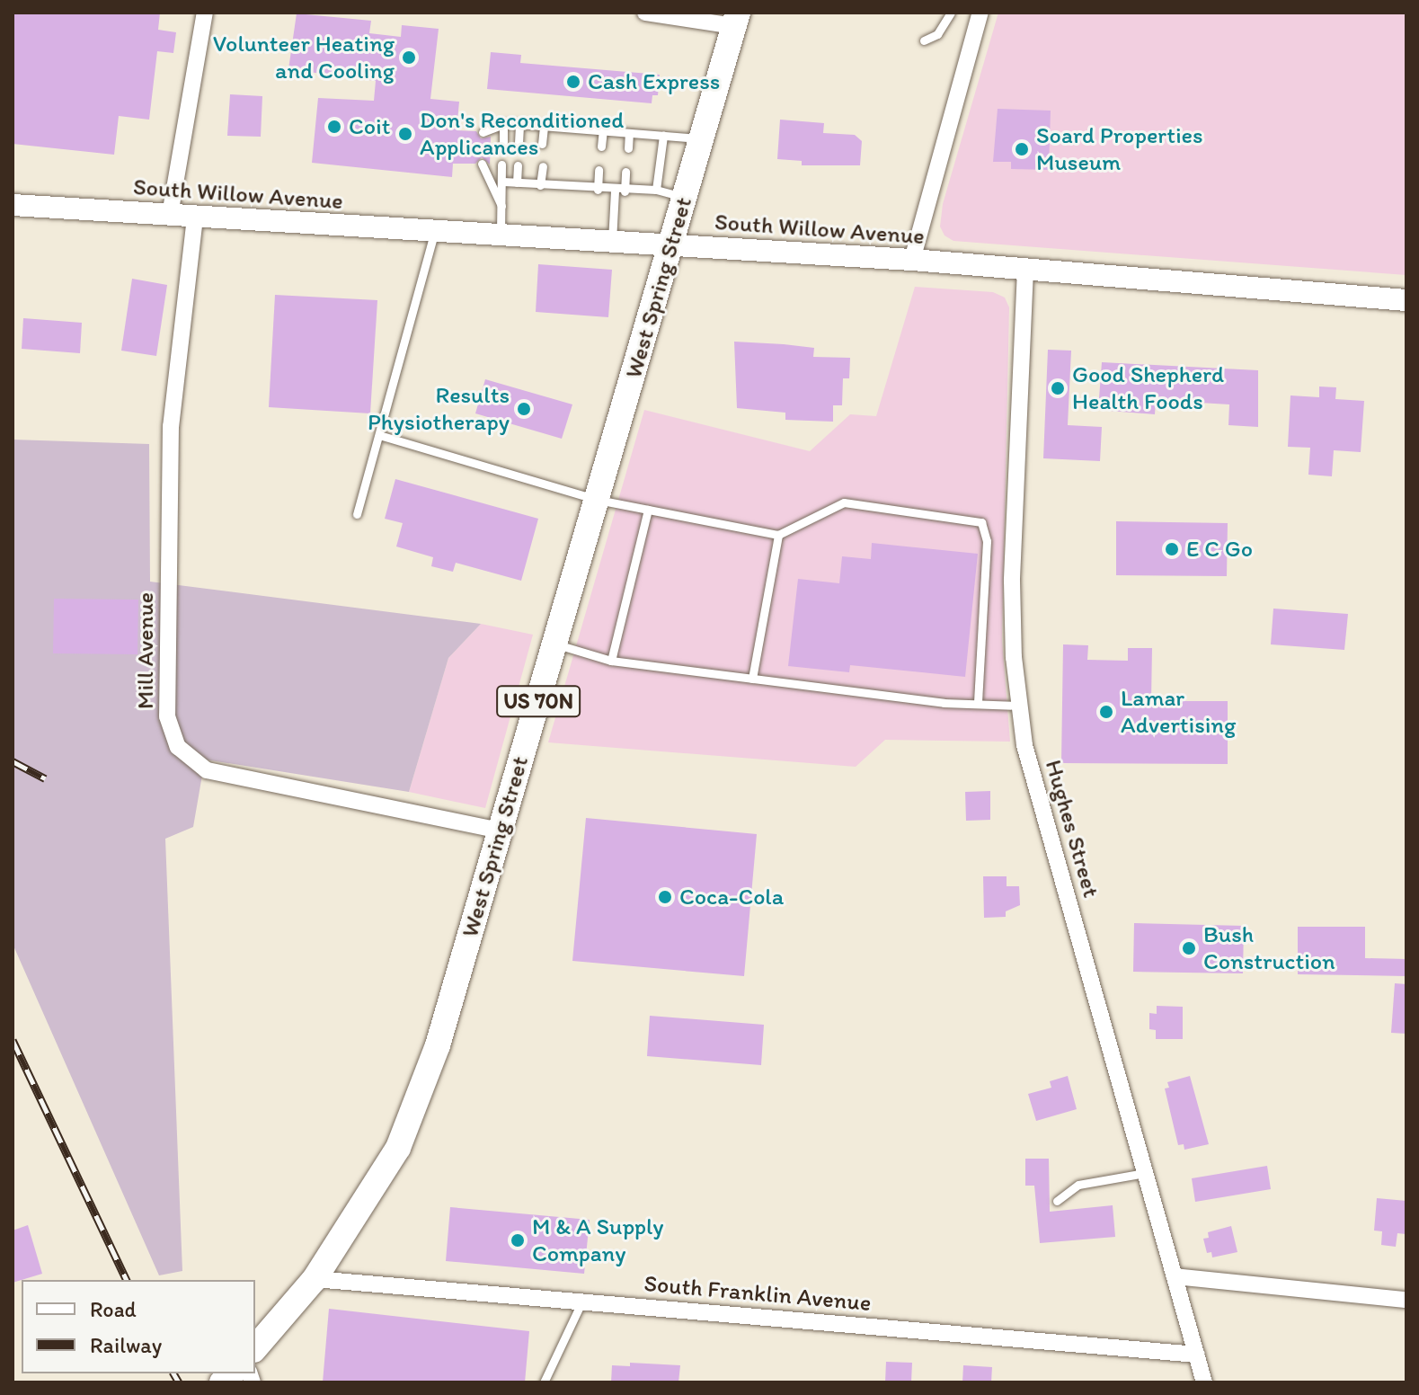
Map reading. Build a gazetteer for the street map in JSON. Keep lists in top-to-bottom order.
{
  "streets": {
    "main road": ["South Willow Avenue", "West Spring Street", "US 70N"],
    "street": ["Mill Avenue", "Hughes Street", "South Franklin Avenue"]
  },
  "crossings": [
    ["South Willow Avenue", "West Spring Street"],
    ["South Willow Avenue", "Mill Avenue"],
    ["South Willow Avenue", "Hughes Street"],
    ["West Spring Street", "Mill Avenue"],
    ["West Spring Street", "South Franklin Avenue"],
    ["Hughes Street", "South Franklin Avenue"]
  ],
  "places": [
    "Volunteer Heating and Cooling",
    "Cash Express",
    "Coit",
    "Don's Reconditioned Applicances",
    "Soard Properties Museum",
    "Good Shepherd Health Foods",
    "Results Physiotherapy",
    "E C Go",
    "Lamar Advertising",
    "Coca-Cola",
    "Bush Construction",
    "M & A Supply Company"
  ],
  "legend": ["Road", "Railway"]
}
